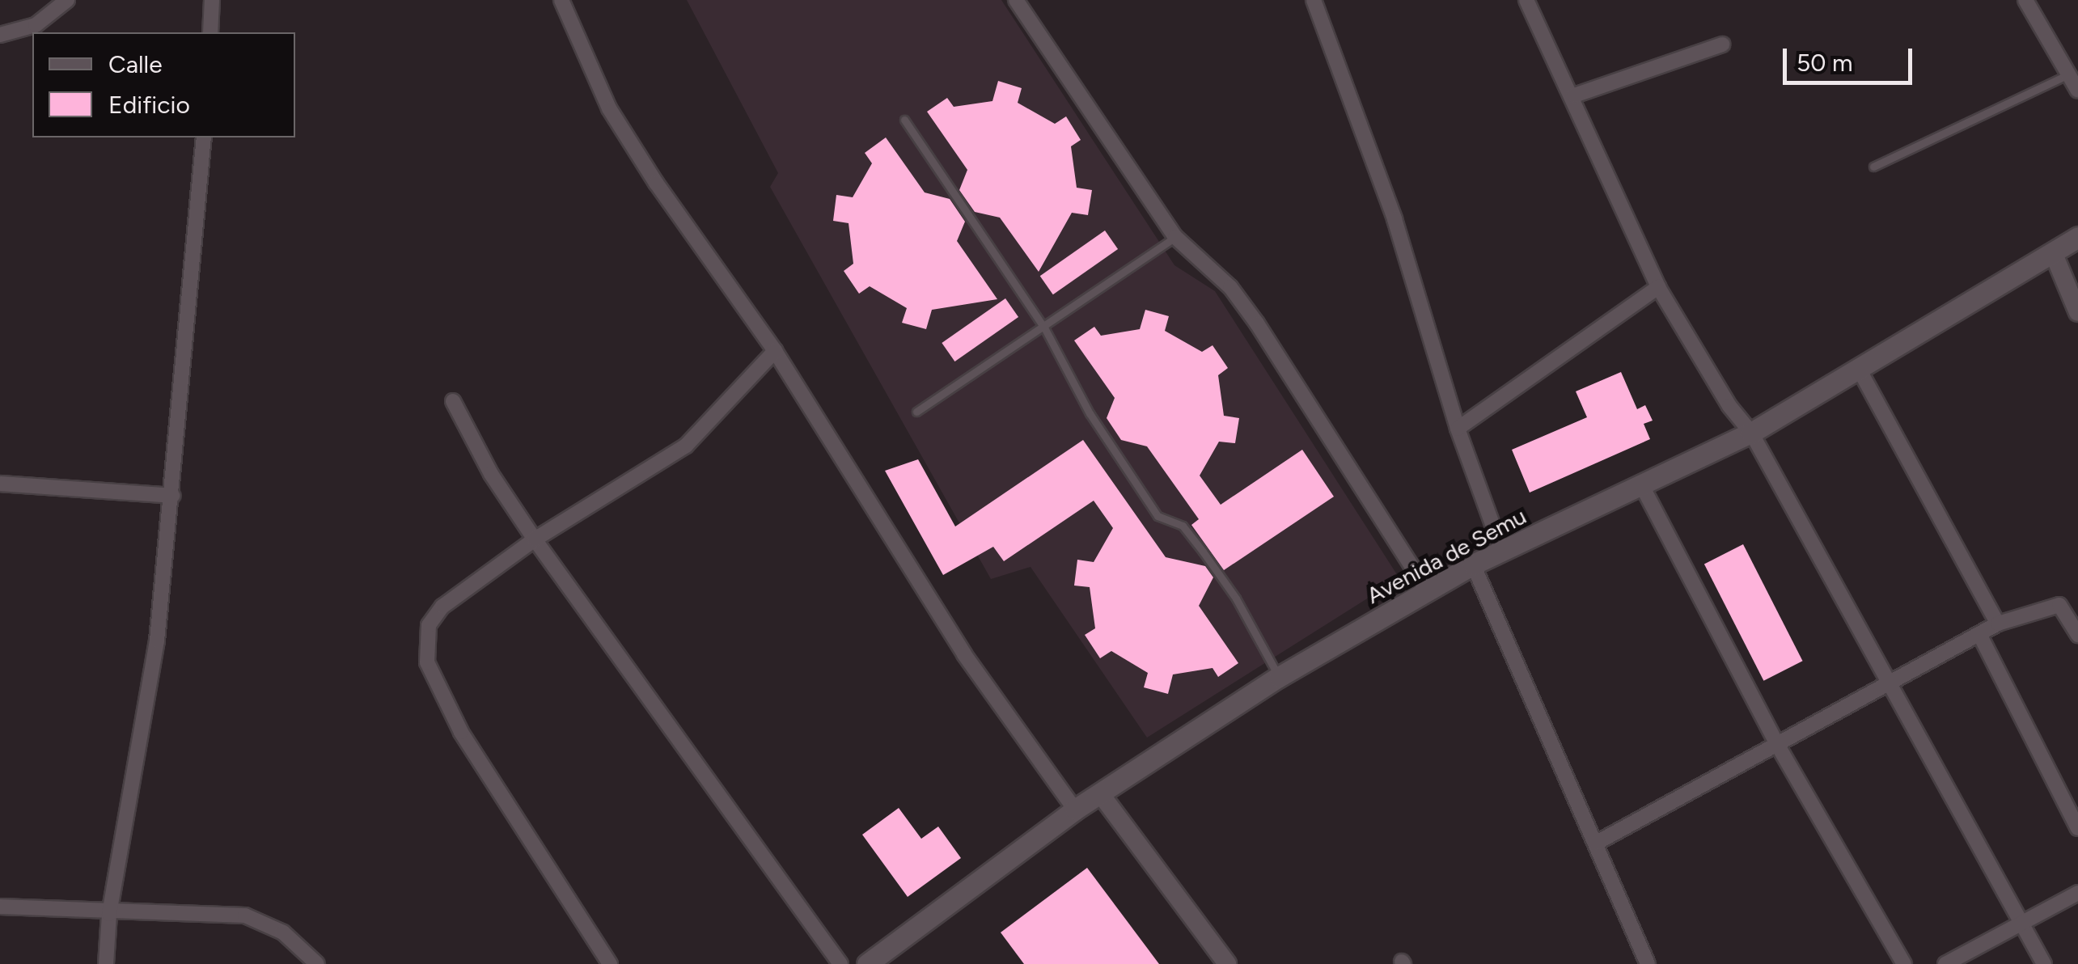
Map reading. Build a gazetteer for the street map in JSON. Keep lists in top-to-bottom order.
{
  "streets": {
    "main road": ["Avenida de Semu"]
  },
  "legend": ["Calle", "Edificio"],
  "scale_bar": "50 m"
}
